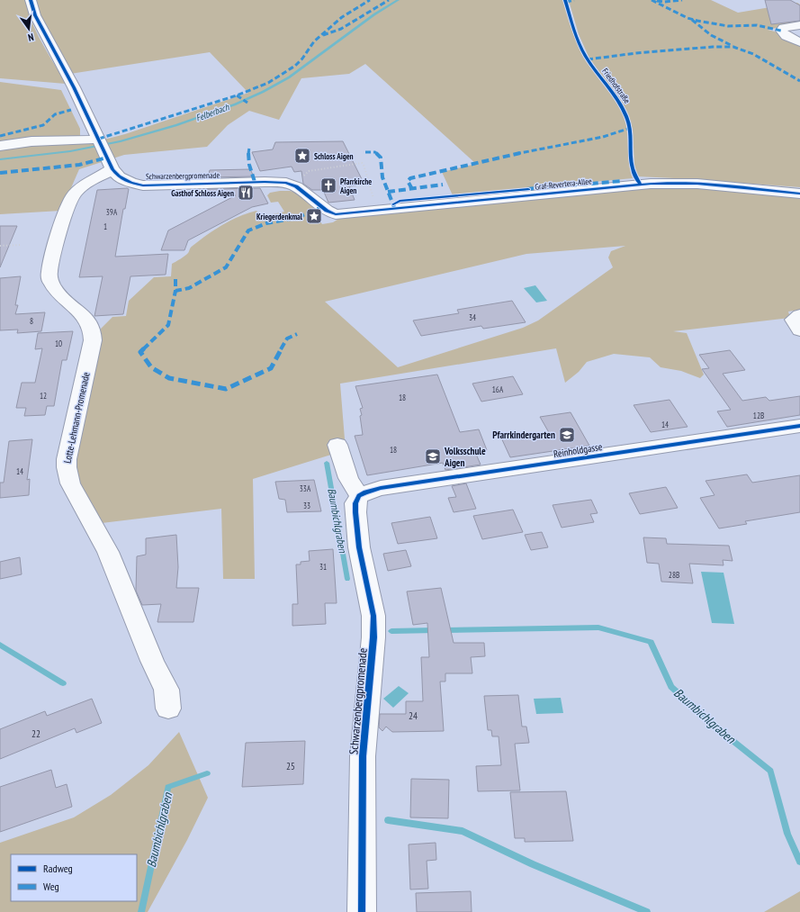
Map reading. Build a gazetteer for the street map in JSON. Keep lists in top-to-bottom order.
{
  "streets": {
    "street": [
      "Schwarzenbergpromenade",
      "Graf-Revertera-Allee",
      "Lotte-Lehmann-Promenade",
      "Reinholdgasse"
    ],
    "cycle path": ["Friedhofstraße"]
  },
  "crossings": [
    ["Schwarzenbergpromenade", "Graf-Revertera-Allee"],
    ["Schwarzenbergpromenade", "Lotte-Lehmann-Promenade"],
    ["Schwarzenbergpromenade", "Reinholdgasse"]
  ],
  "water": ["Felberbach", "Baumbichlgraben"],
  "places": {
    "place": ["Schloss Aigen", "Kriegerdenkmal"],
    "church": ["Pfarrkirche Aigen"],
    "restaurant": ["Gasthof Schloss Aigen"],
    "school or university": ["Pfarrkindergarten", "Volksschule Aigen"]
  },
  "house_numbers": [
    "39A",
    "1",
    "34",
    "8",
    "10",
    "16A",
    "12",
    "18",
    "12B",
    "14",
    "18",
    "14",
    "33A",
    "33",
    "31",
    "28B",
    "24",
    "22",
    "25"
  ],
  "legend": ["Radweg", "Weg"],
  "north": "bottom"
}
